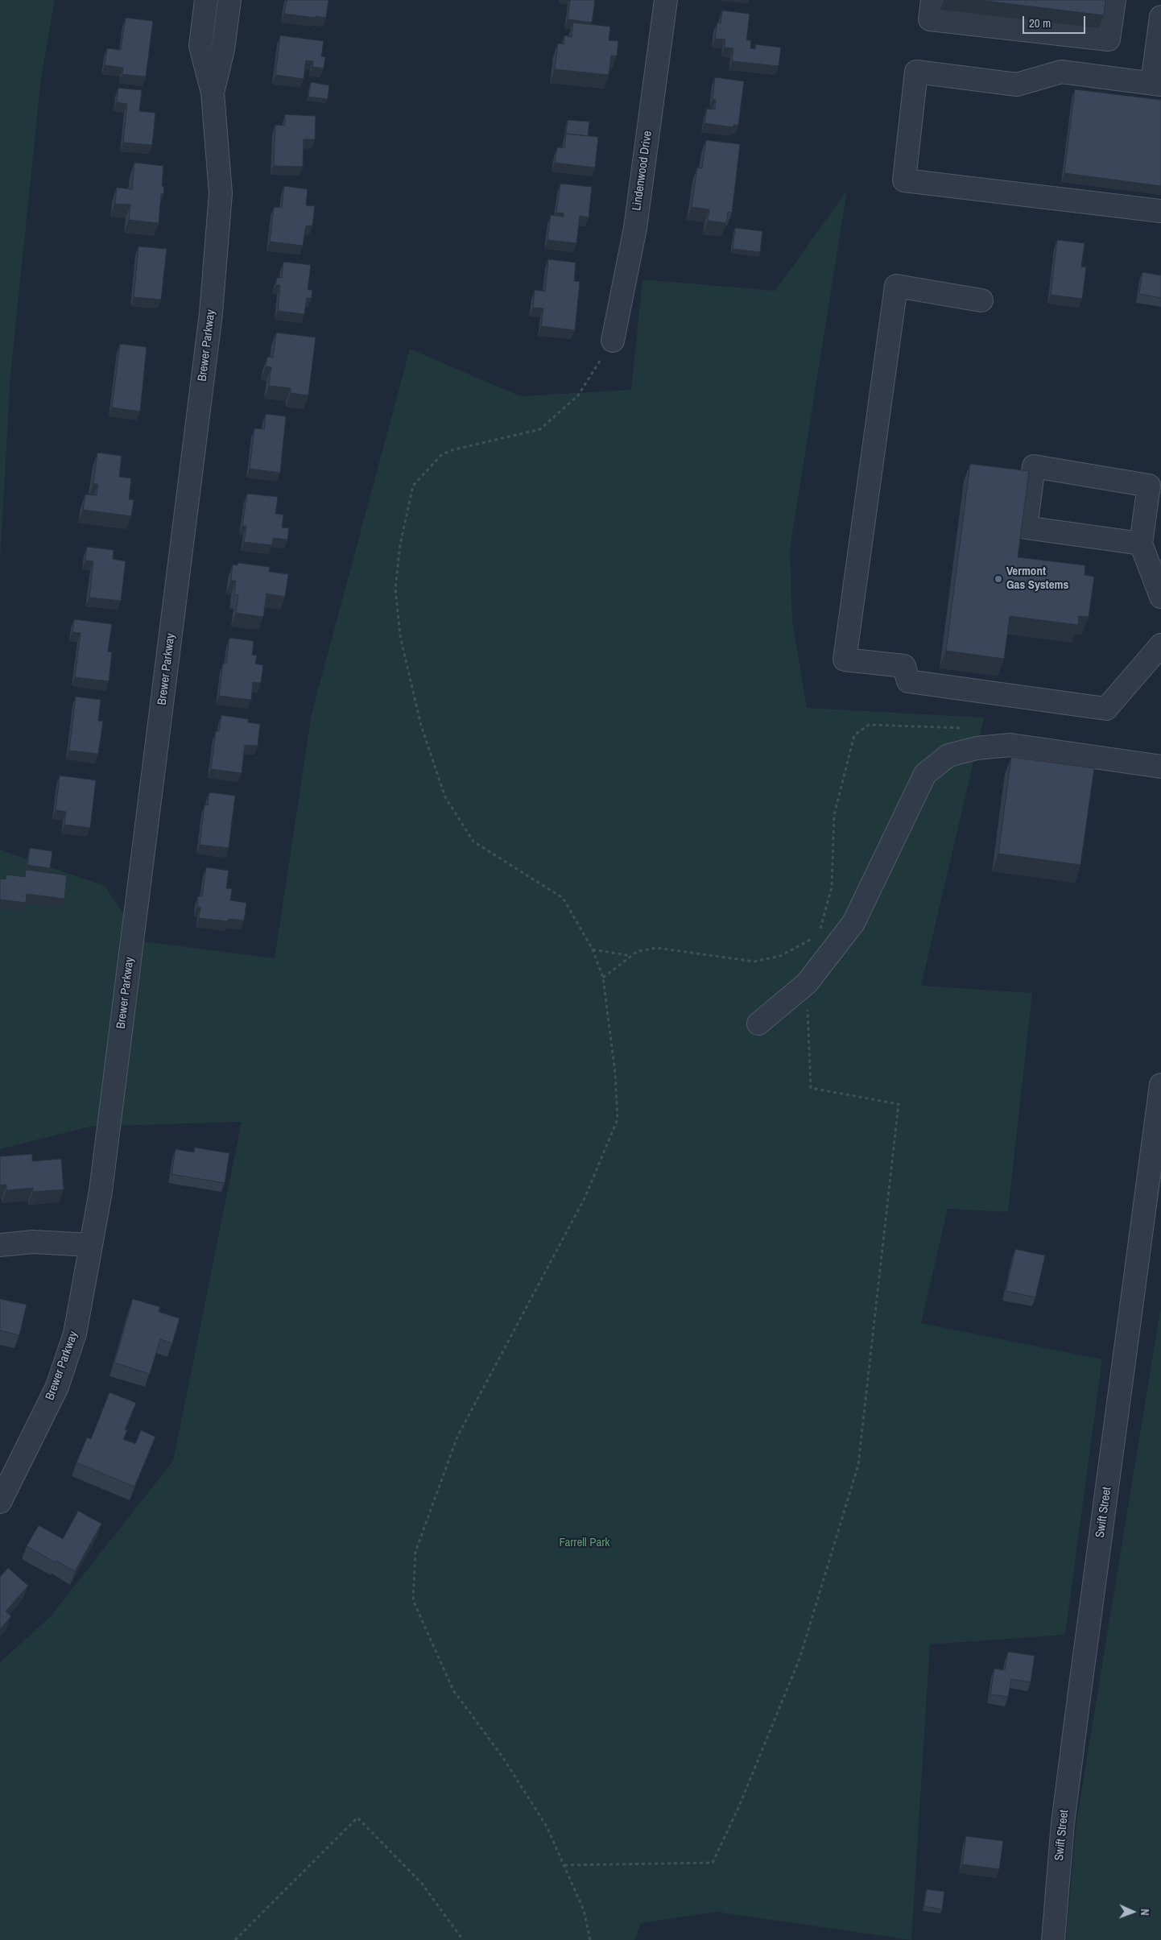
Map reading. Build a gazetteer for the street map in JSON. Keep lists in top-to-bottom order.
{
  "streets": {
    "street": ["Lindenwood Drive", "Brewer Parkway", "Swift Street"]
  },
  "parks": ["Farrell Park"],
  "places": ["Vermont Gas Systems"],
  "scale_bar": "20 m",
  "north": "right"
}
